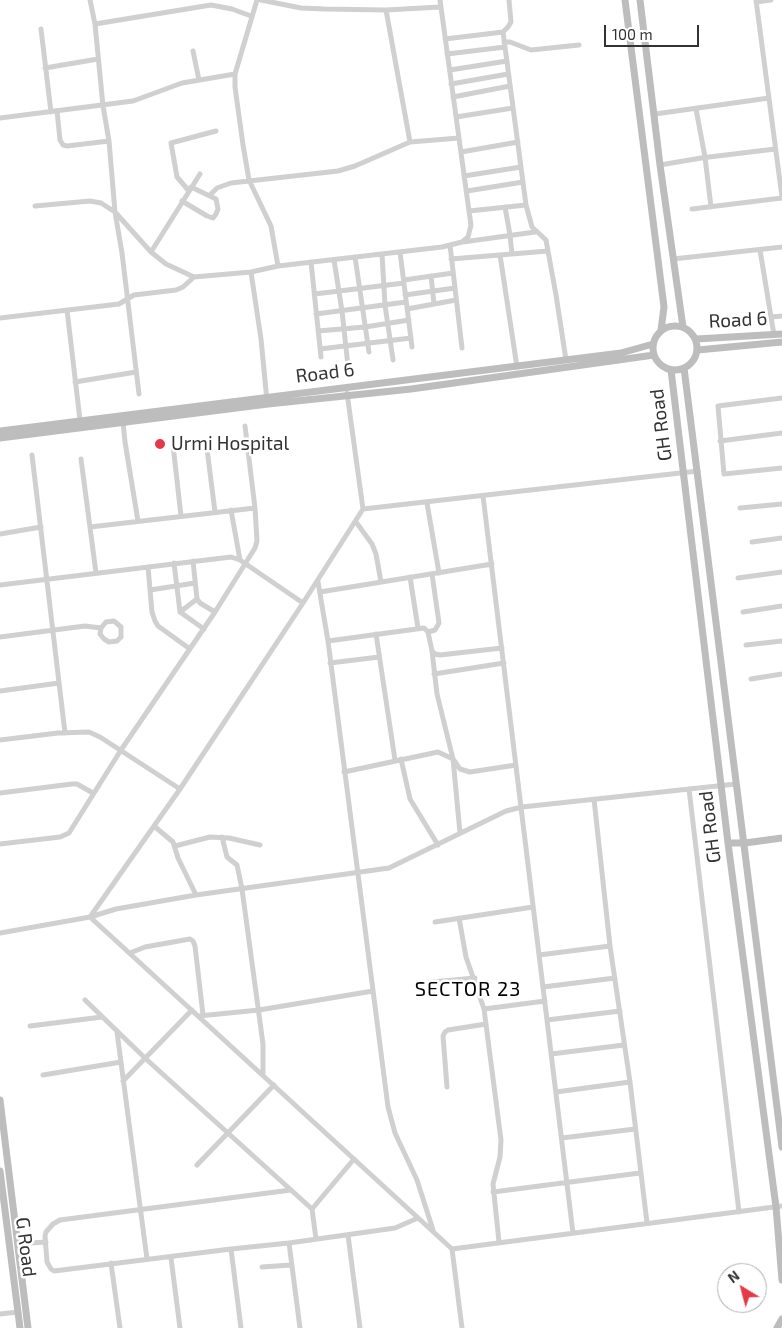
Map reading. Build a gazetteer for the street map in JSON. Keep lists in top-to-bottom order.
{
  "streets": {
    "main road": ["Road 6", "GH Road", "G Road"]
  },
  "crossings": [
    ["Road 6", "GH Road"]
  ],
  "districts": ["SECTOR 23"],
  "places": ["Urmi Hospital"],
  "scale_bar": "100 m",
  "north": "top left"
}
